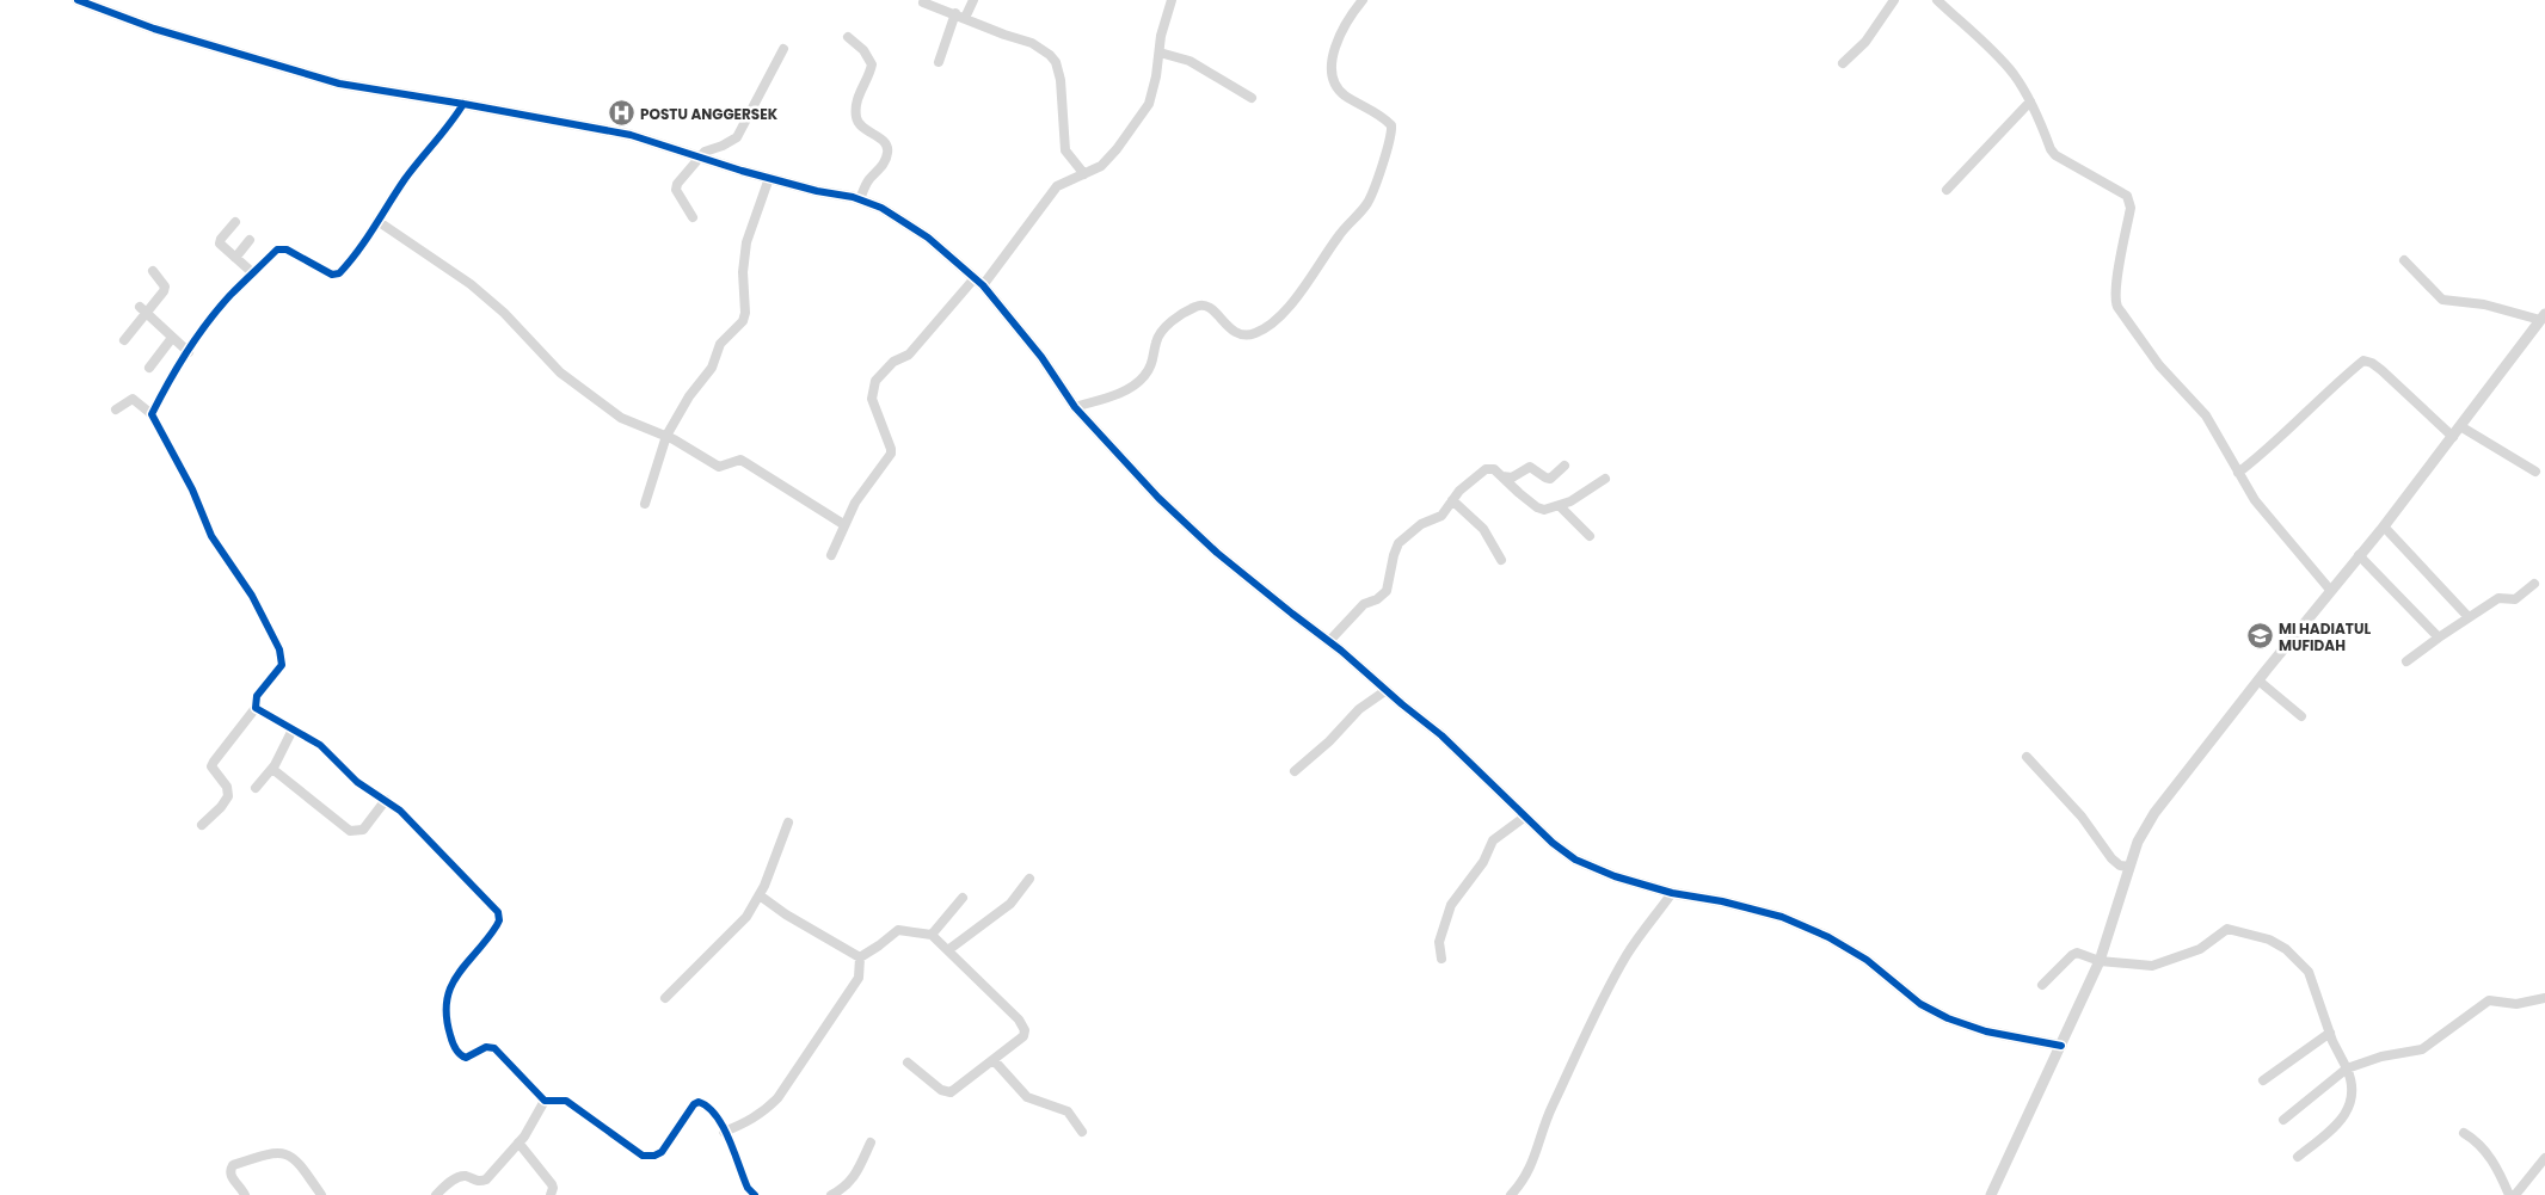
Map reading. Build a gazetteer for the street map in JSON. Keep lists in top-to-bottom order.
{
  "places": {
    "hospital": ["POSTU ANGGERSEK"],
    "school or university": ["MI HADIATUL MUFIDAH"]
  }
}
